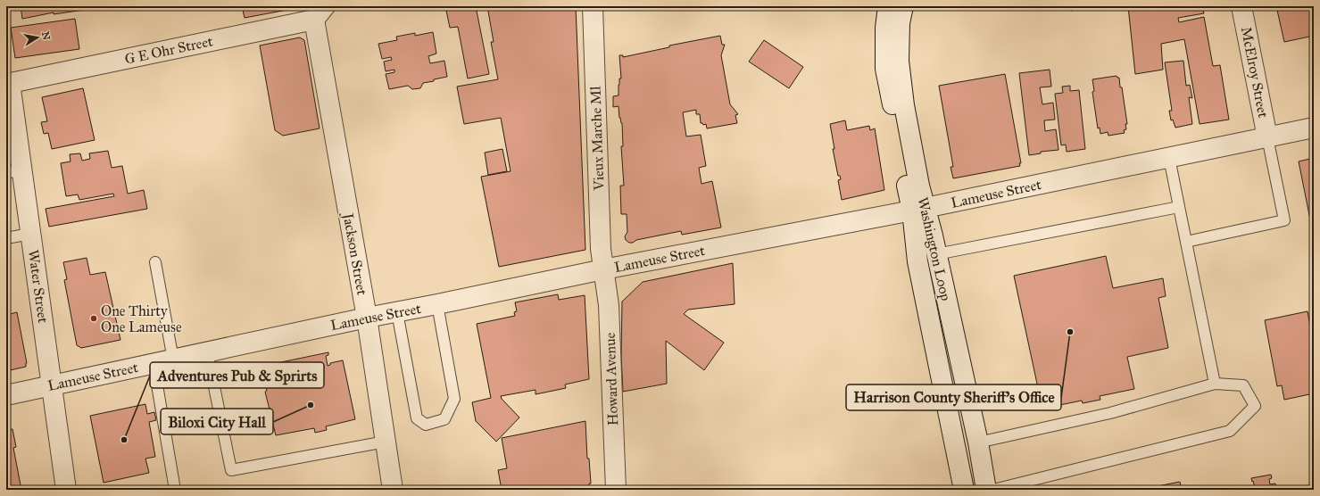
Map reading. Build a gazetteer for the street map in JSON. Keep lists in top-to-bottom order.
{
  "streets": {
    "street": [
      "G E Ohr Street",
      "McElroy Street",
      "Vieux Marche Ml",
      "Lameuse Street",
      "Washington Loop",
      "Jackson Street",
      "Water Street",
      "Howard Avenue"
    ]
  },
  "crossings": [
    ["G E Ohr Street", "Jackson Street"],
    ["G E Ohr Street", "Water Street"],
    ["McElroy Street", "Lameuse Street"],
    ["Vieux Marche Ml", "Lameuse Street"],
    ["Vieux Marche Ml", "Howard Avenue"],
    ["Lameuse Street", "Washington Loop"],
    ["Lameuse Street", "Jackson Street"],
    ["Lameuse Street", "Water Street"],
    ["Lameuse Street", "Howard Avenue"]
  ],
  "places": [
    "One Thirty One Lameuse",
    "Harrison County Sheriff's Office",
    "Biloxi City Hall",
    "Adventures Pub & Sprirts"
  ],
  "north": "right"
}
